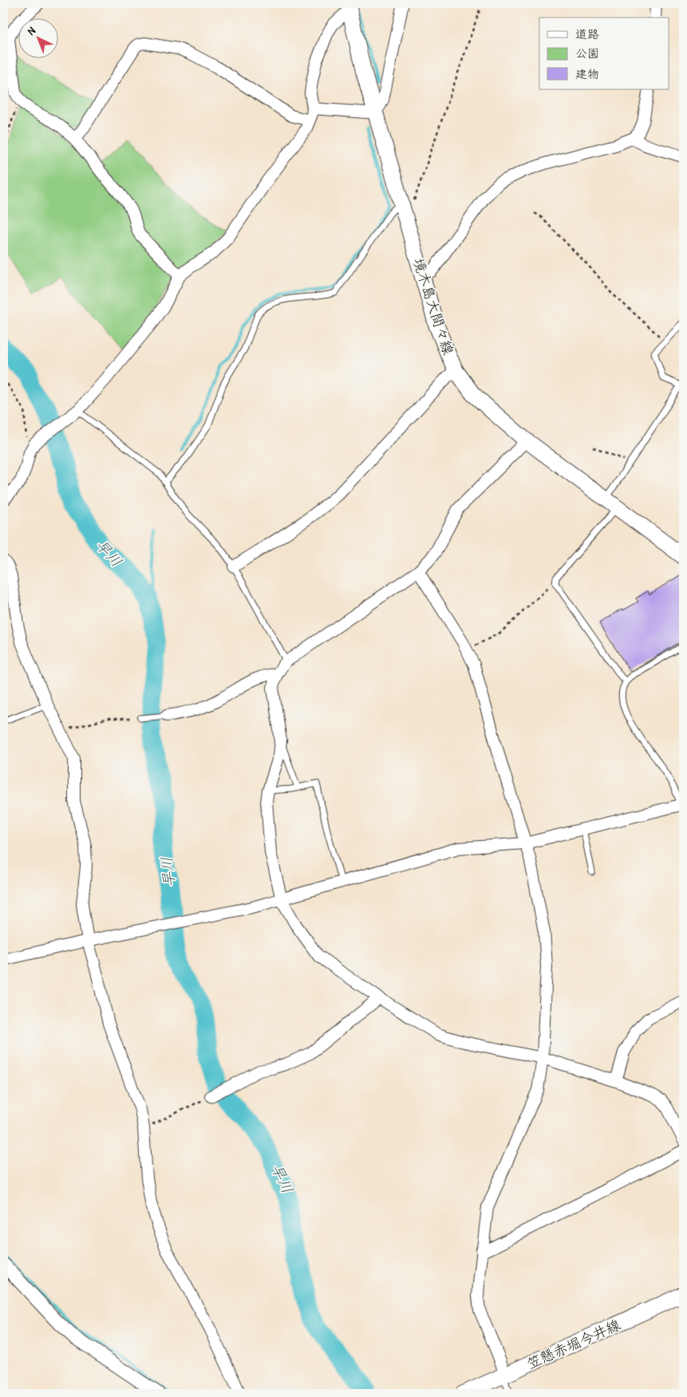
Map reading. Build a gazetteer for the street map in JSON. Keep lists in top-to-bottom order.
{
  "streets": {
    "main road": ["境木島大間々線", "笠懸赤堀今井線"]
  },
  "water": ["早川"],
  "legend": ["道路", "公園", "建物"],
  "north": "top left"
}
